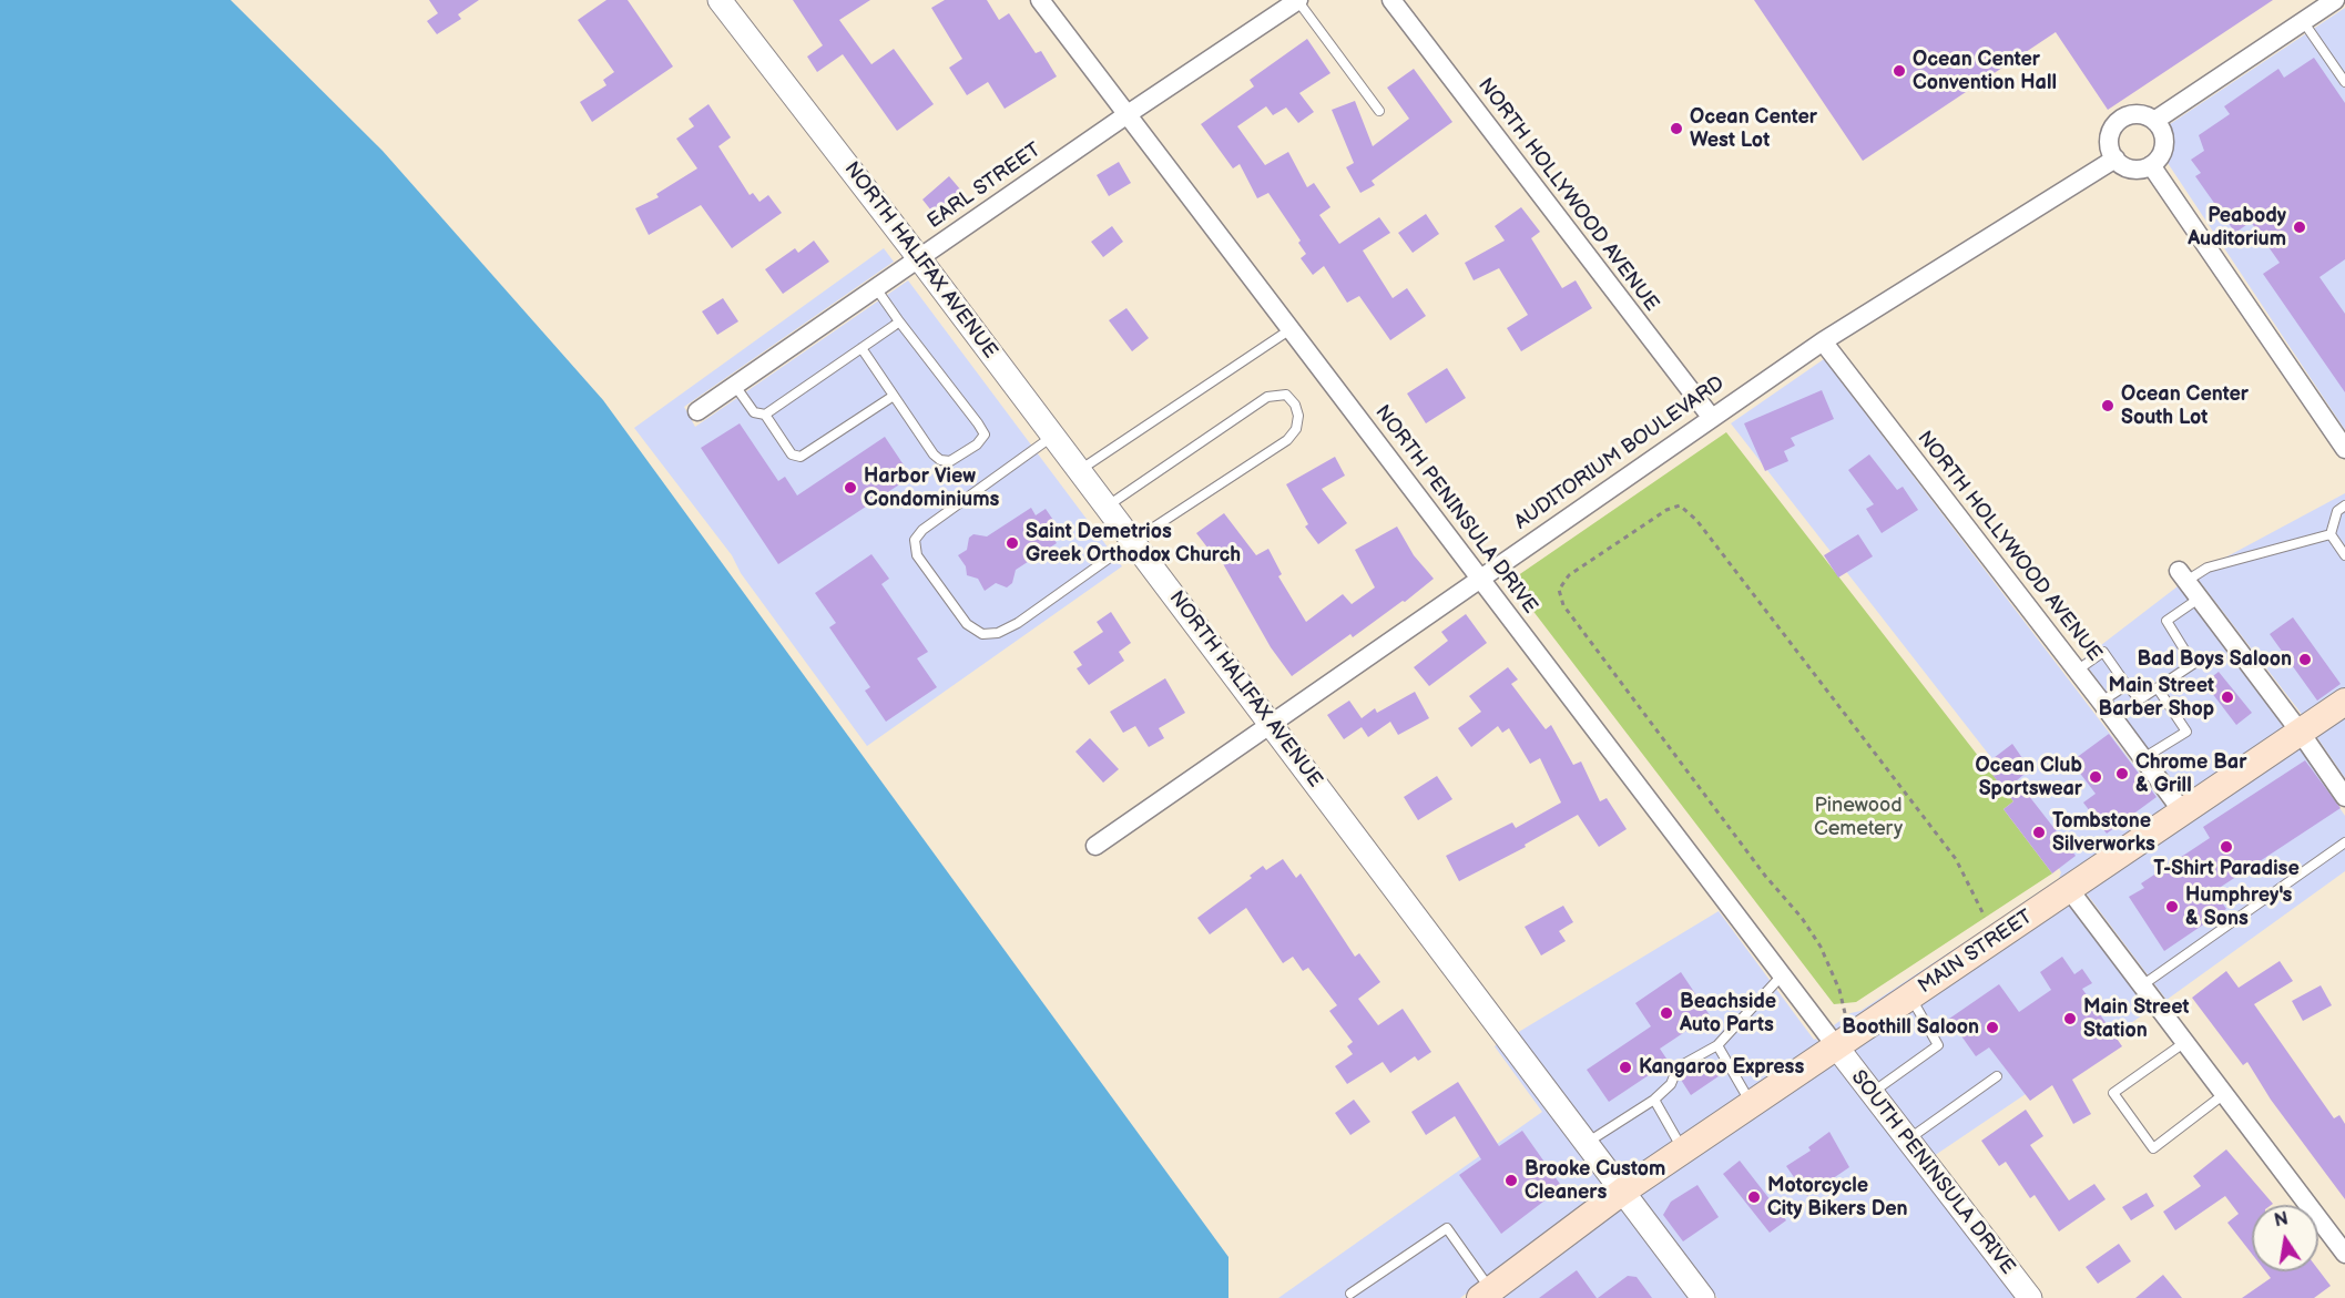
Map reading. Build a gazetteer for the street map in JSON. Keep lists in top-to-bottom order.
{
  "streets": {
    "main road": ["MAIN STREET"],
    "street": [
      "EARL STREET",
      "NORTH HOLLYWOOD AVENUE",
      "NORTH HALIFAX AVENUE",
      "AUDITORIUM BOULEVARD",
      "NORTH PENINSULA DRIVE",
      "SOUTH PENINSULA DRIVE"
    ]
  },
  "crossings": [
    ["EARL STREET", "NORTH HALIFAX AVENUE"],
    ["EARL STREET", "NORTH PENINSULA DRIVE"],
    ["NORTH HOLLYWOOD AVENUE", "AUDITORIUM BOULEVARD"],
    ["NORTH HOLLYWOOD AVENUE", "MAIN STREET"],
    ["NORTH HALIFAX AVENUE", "AUDITORIUM BOULEVARD"],
    ["NORTH HALIFAX AVENUE", "MAIN STREET"],
    ["AUDITORIUM BOULEVARD", "NORTH PENINSULA DRIVE"],
    ["NORTH PENINSULA DRIVE", "MAIN STREET"],
    ["NORTH PENINSULA DRIVE", "SOUTH PENINSULA DRIVE"],
    ["MAIN STREET", "SOUTH PENINSULA DRIVE"]
  ],
  "parks": ["Pinewood Cemetery"],
  "places": [
    "Ocean Center Convention Hall",
    "Ocean Center West Lot",
    "Peabody Auditorium",
    "Ocean Center South Lot",
    "Harbor View Condominiums",
    "Saint Demetrios Greek Orthodox Church",
    "Bad Boys Saloon",
    "Main Street Barber Shop",
    "Chrome Bar & Grill",
    "Ocean Club Sportswear",
    "Tombstone Silverworks",
    "T-Shirt Paradise",
    "Humphrey's & Sons",
    "Beachside Auto Parts",
    "Main Street Station",
    "Boothill Saloon",
    "Kangaroo Express",
    "Brooke Custom Cleaners",
    "Motorcycle City Bikers Den"
  ],
  "north": "top"
}
